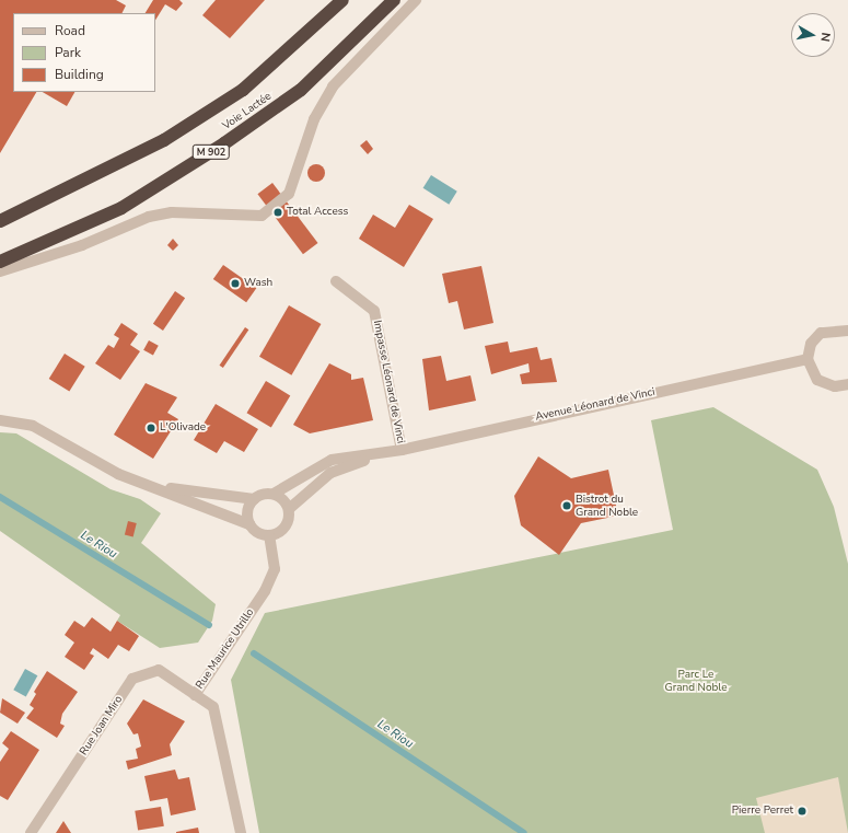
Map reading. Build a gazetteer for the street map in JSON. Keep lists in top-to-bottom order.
{
  "streets": {
    "highway": ["Voie Lactée", "M 902"],
    "street": [
      "Impasse Léonard de Vinci",
      "Avenue Léonard de Vinci",
      "Rue Maurice Utrillo",
      "Rue Joan Miro"
    ]
  },
  "crossings": [
    ["Impasse Léonard de Vinci", "Avenue Léonard de Vinci"],
    ["Avenue Léonard de Vinci", "Rue Maurice Utrillo"],
    ["Rue Maurice Utrillo", "Rue Joan Miro"]
  ],
  "water": ["Le Riou"],
  "parks": ["Parc Le Grand Noble"],
  "places": [
    "Total Access",
    "Wash",
    "L'Olivade",
    "Bistrot du Grand Noble",
    "Pierre Perret"
  ],
  "legend": ["Road", "Park", "Building"],
  "north": "right"
}
